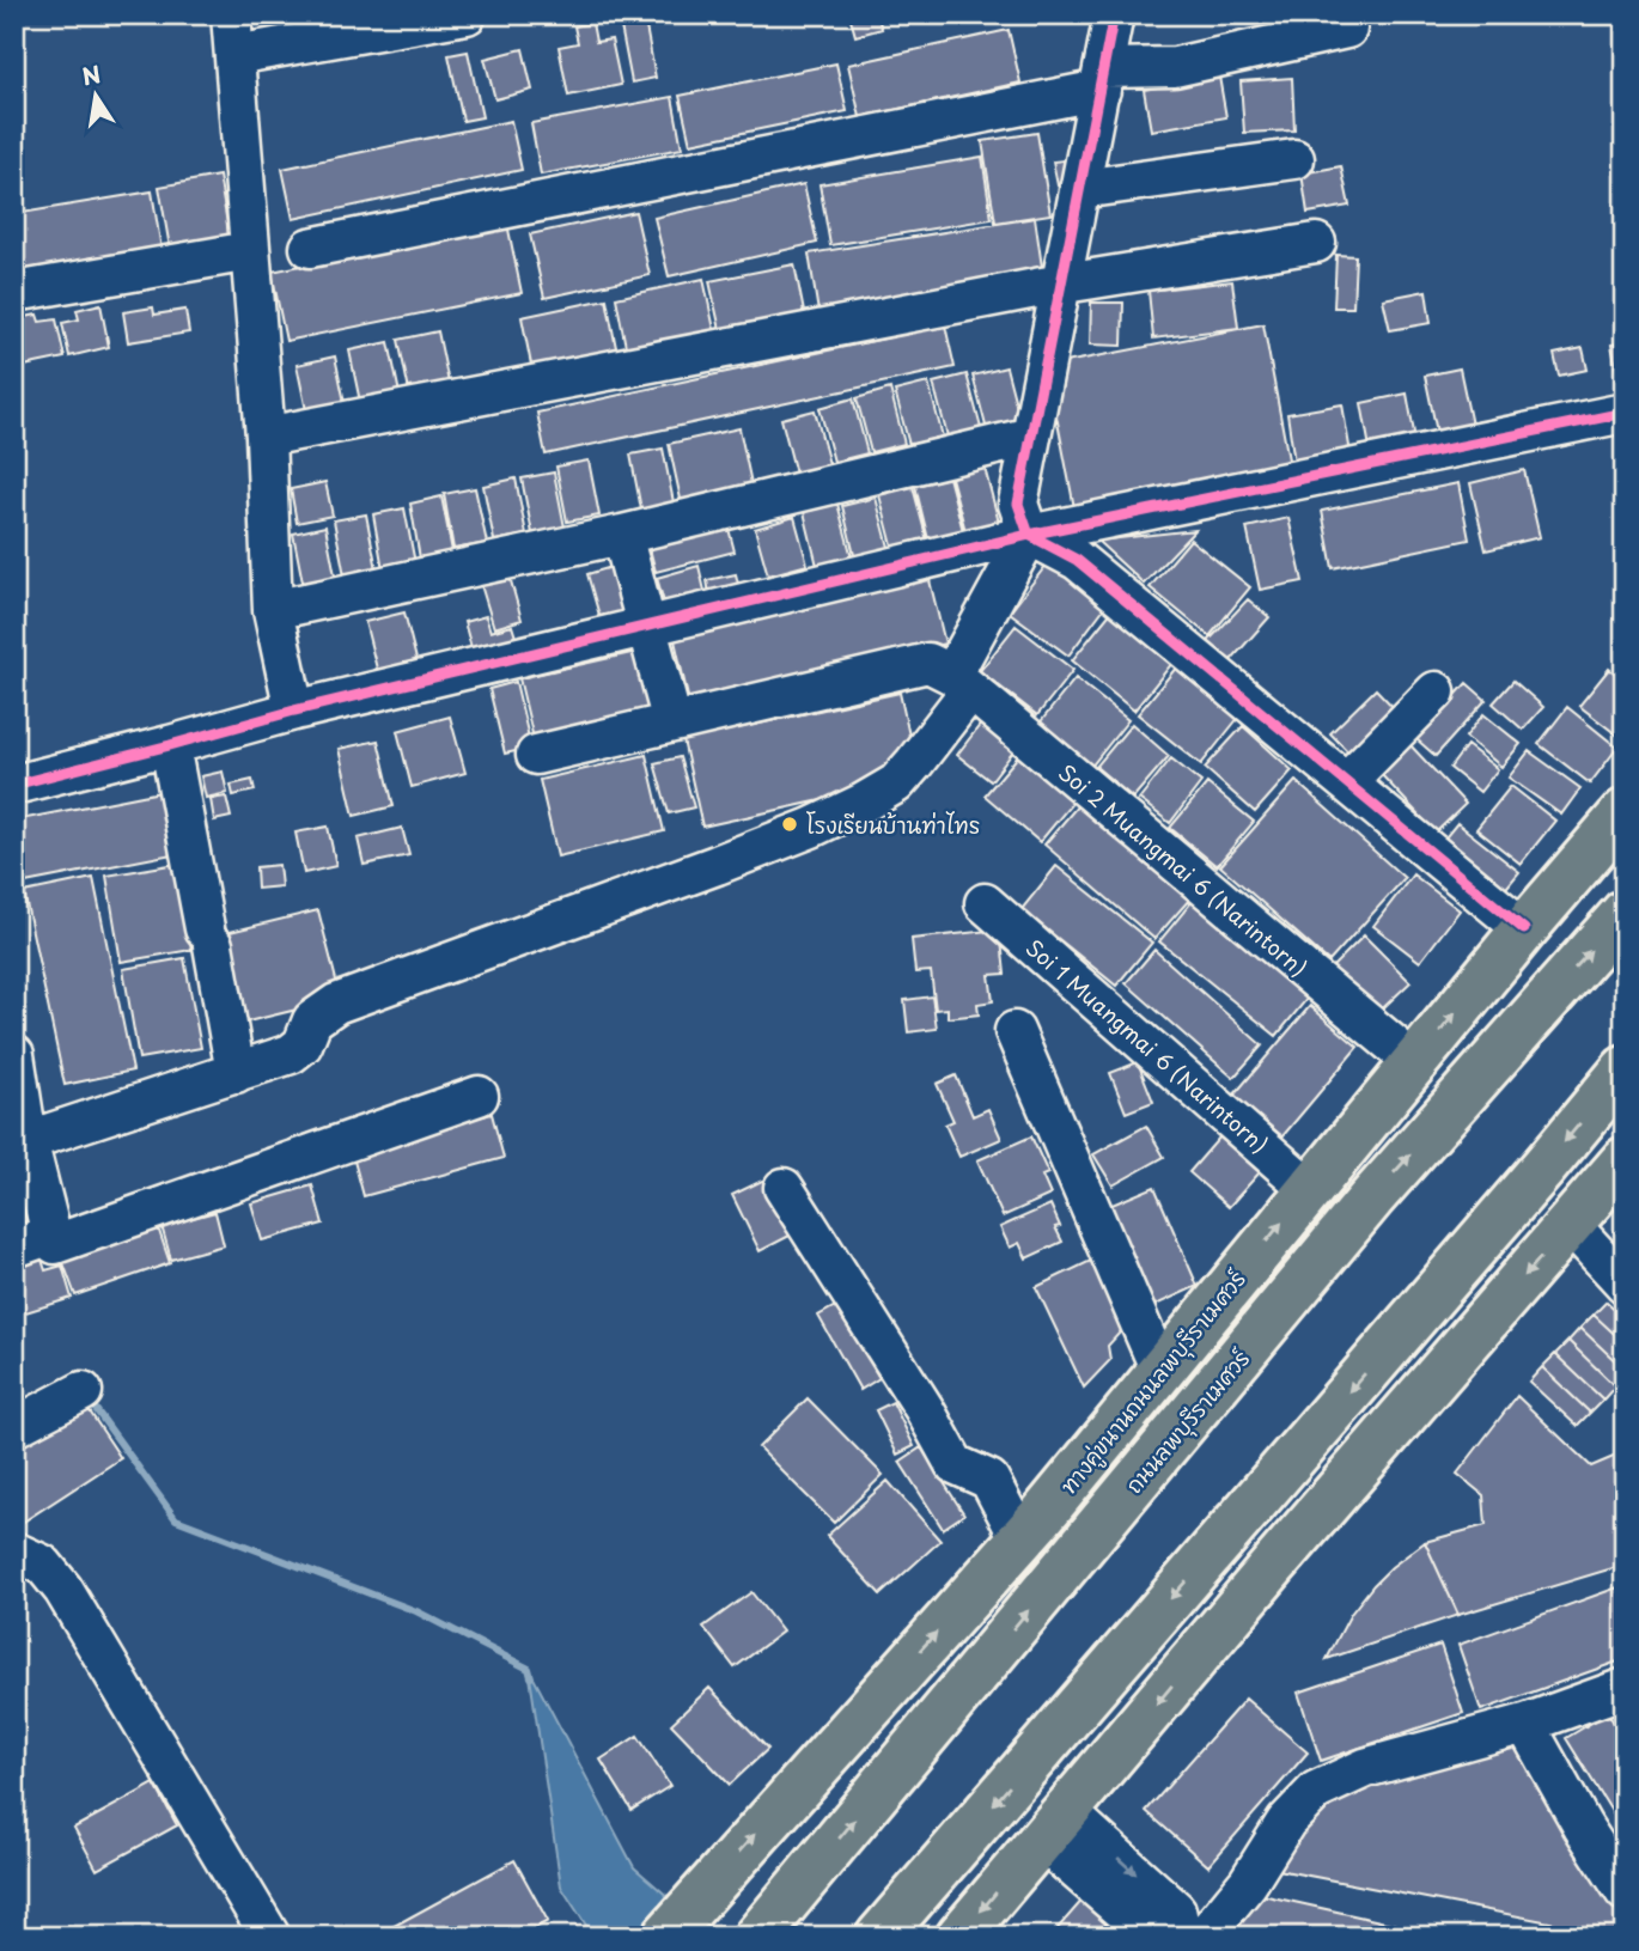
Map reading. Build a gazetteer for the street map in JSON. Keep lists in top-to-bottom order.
{
  "streets": {
    "main road": ["ทางคู่ขนานถนนลพบุรีราเมศวร์", "ถนนลพบุรีราเมศวร์"],
    "street": ["Soi 2 Muangmai 6 (Narintorn)", "Soi 1 Muangmai 6 (Narintorn)"]
  },
  "crossings": [
    ["Soi 2 Muangmai 6 (Narintorn)", "ทางคู่ขนานถนนลพบุรีราเมศวร์"],
    ["Soi 1 Muangmai 6 (Narintorn)", "ทางคู่ขนานถนนลพบุรีราเมศวร์"]
  ],
  "places": ["โรงเรียนบ้านท่าไทร"],
  "north": "top"
}
